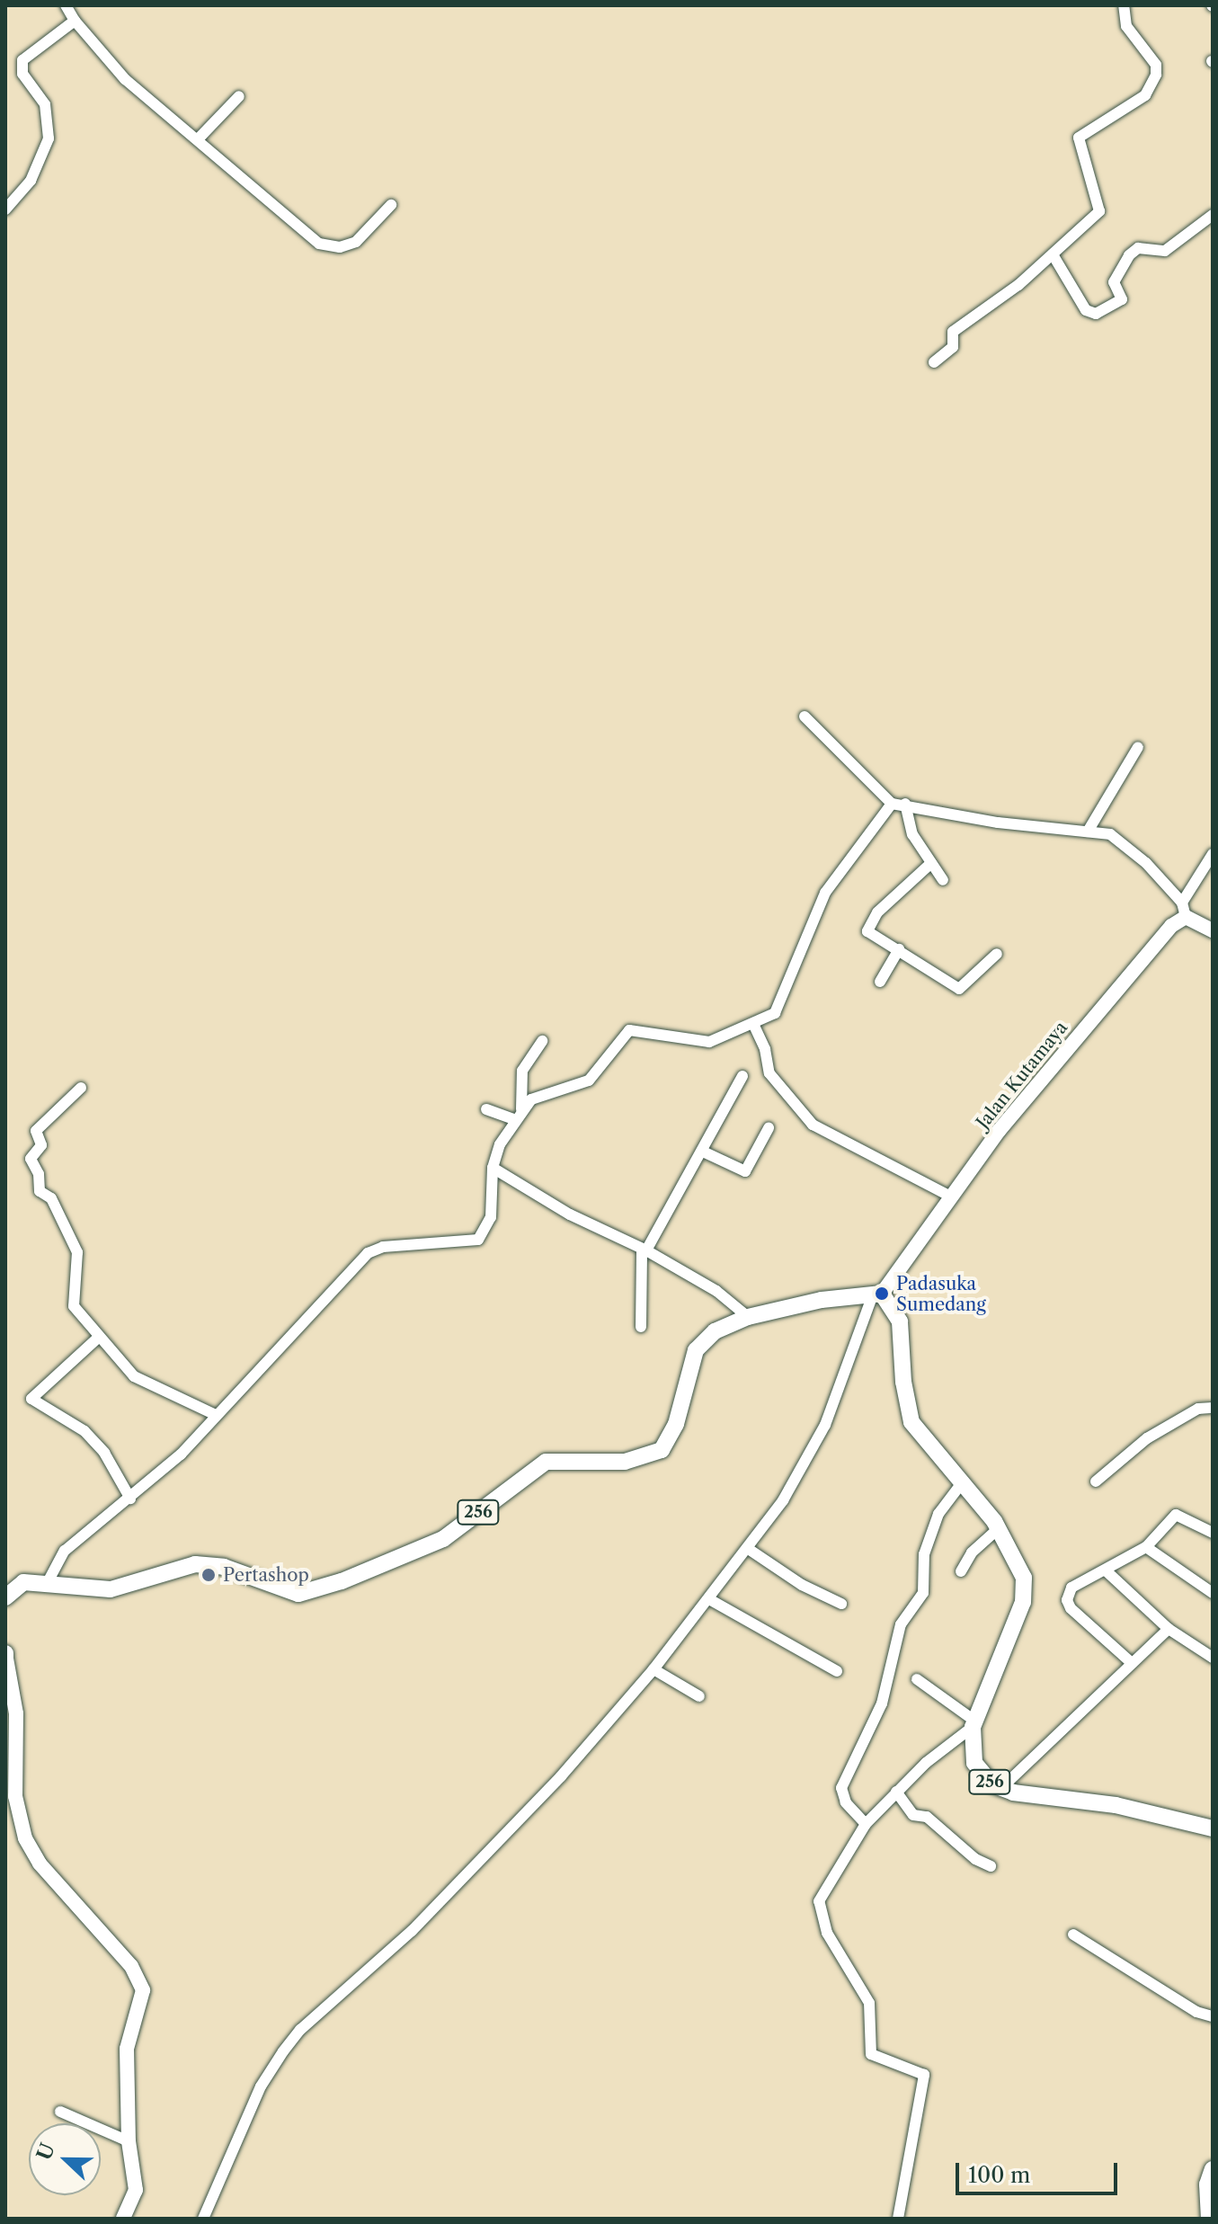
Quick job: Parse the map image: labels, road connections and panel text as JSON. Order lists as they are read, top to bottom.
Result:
{
  "streets": {
    "main road": ["Jalan Kutamaya", "256"]
  },
  "crossings": [
    ["Jalan Kutamaya", "256"]
  ],
  "places": ["Padasuka Sumedang", "Pertashop"],
  "scale_bar": "100 m",
  "north": "left"
}
